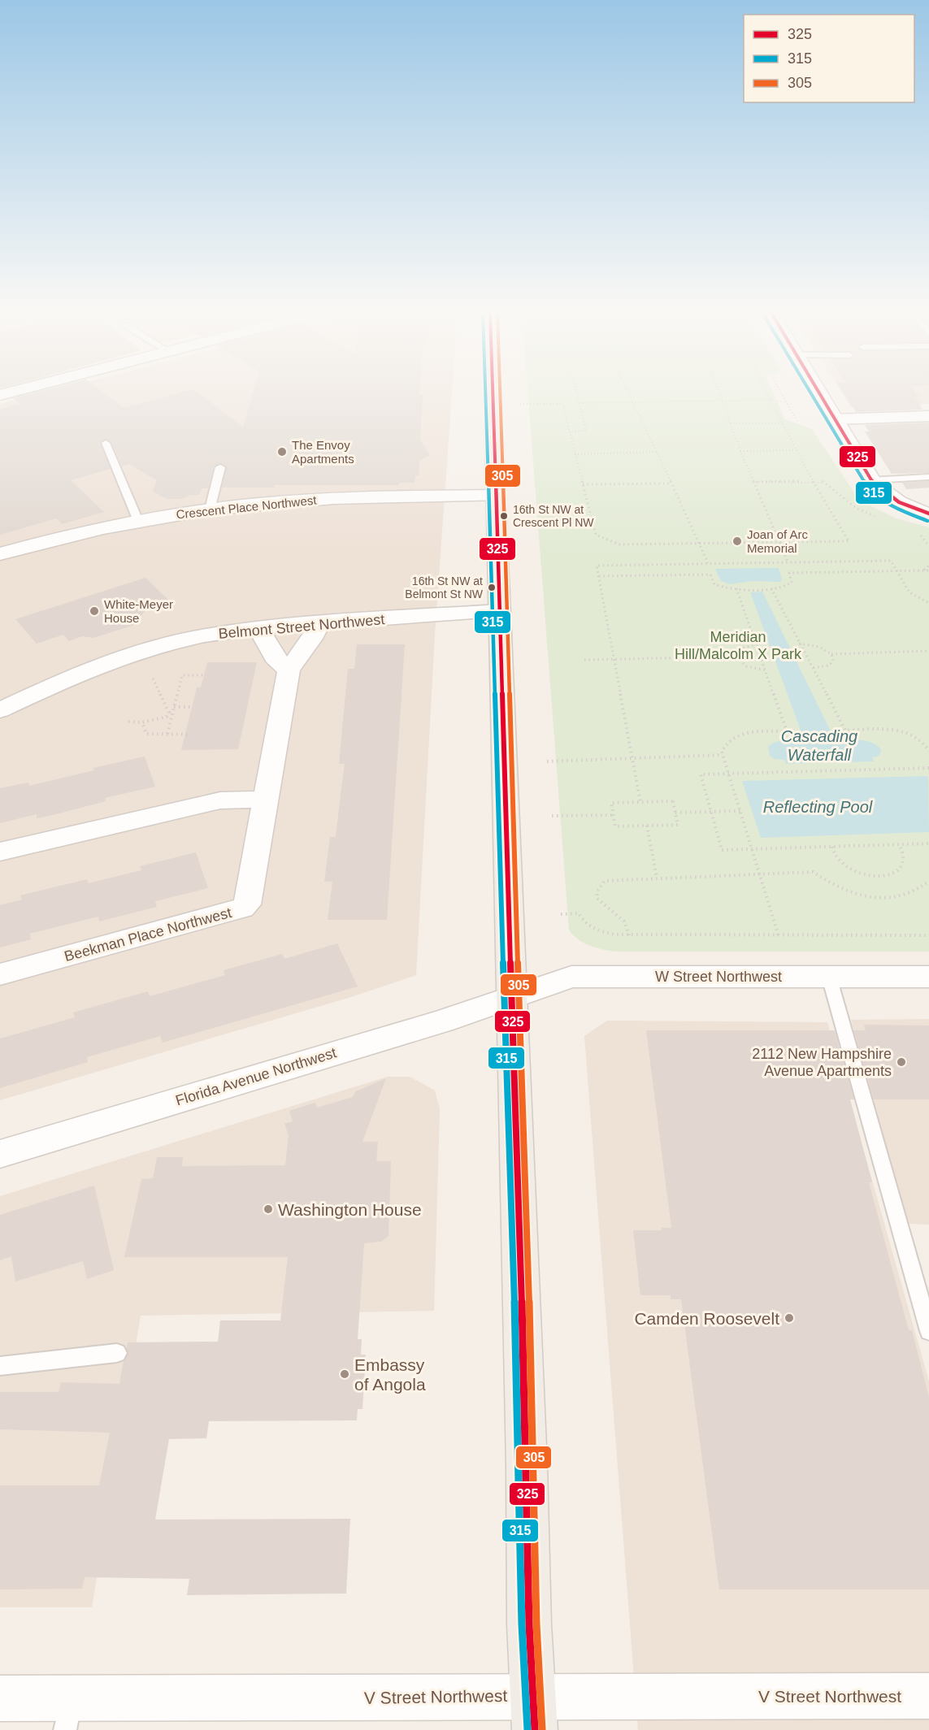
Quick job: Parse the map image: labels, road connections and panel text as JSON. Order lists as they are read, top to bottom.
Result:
{
  "streets": {
    "street": [
      "Crescent Place Northwest",
      "Belmont Street Northwest",
      "Beekman Place Northwest",
      "W Street Northwest",
      "Florida Avenue Northwest",
      "V Street Northwest"
    ]
  },
  "crossings": [
    ["Belmont Street Northwest", "Beekman Place Northwest"],
    ["W Street Northwest", "Florida Avenue Northwest"]
  ],
  "water": ["Cascading Waterfall", "Reflecting Pool"],
  "parks": ["Meridian Hill/Malcolm X Park"],
  "places": [
    "The Envoy Apartments",
    "16th St NW at Crescent Pl NW",
    "Joan of Arc Memorial",
    "16th St NW at Belmont St NW",
    "White-Meyer House",
    "2112 New Hampshire Avenue Apartments",
    "Washington House",
    "Camden Roosevelt",
    "Embassy of Angola"
  ],
  "lines": ["transit line 325", "transit line 315", "transit line 305"],
  "legend": ["325", "315", "305"]
}
